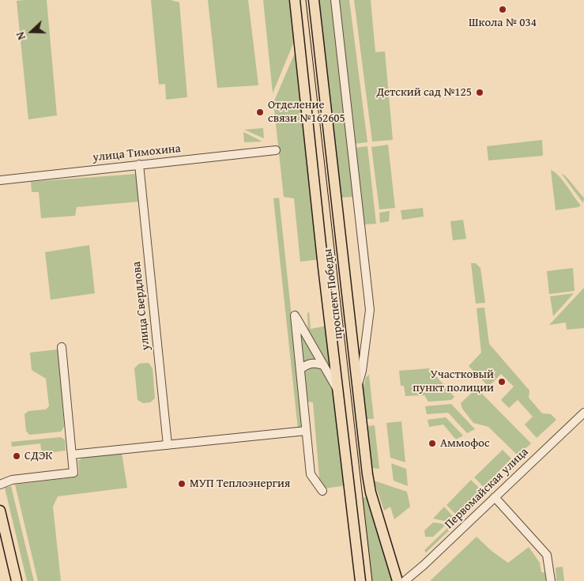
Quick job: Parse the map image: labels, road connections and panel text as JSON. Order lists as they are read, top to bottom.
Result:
{
  "streets": {
    "main road": ["проспект Победы"],
    "street": ["улица Тимохина", "улица Свердлова", "Первомайская улица"]
  },
  "crossings": [
    ["улица Тимохина", "улица Свердлова"]
  ],
  "places": [
    "Школа № 034",
    "Детский сад №125",
    "Отделение связи №162605",
    "Участковый пункт полиции",
    "Аммофос",
    "СДЭК",
    "МУП Теплоэнергия"
  ],
  "north": "left"
}
